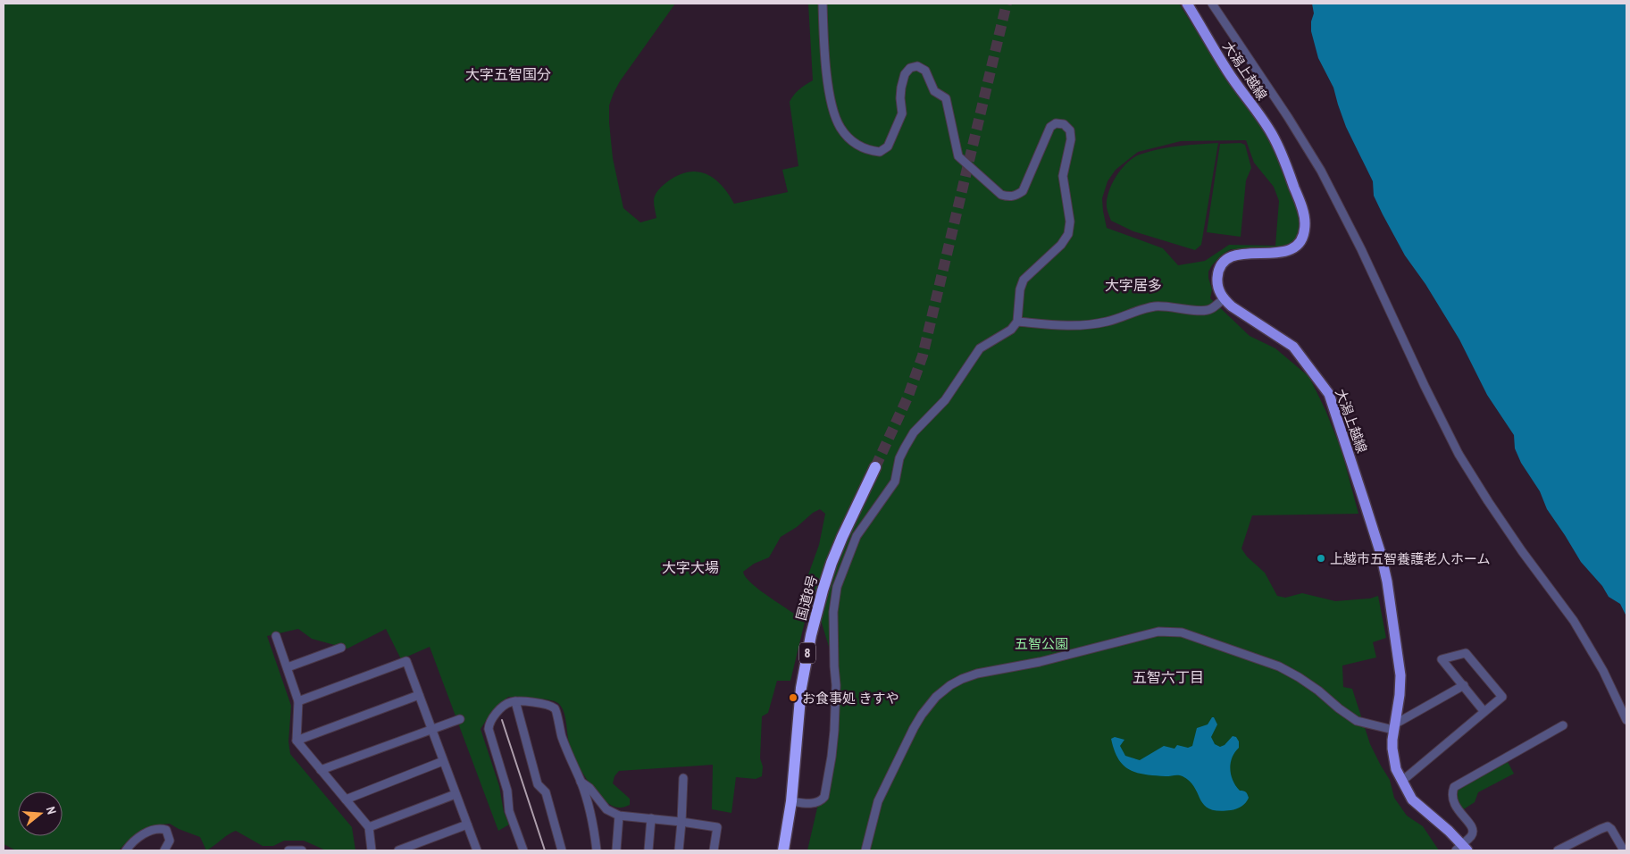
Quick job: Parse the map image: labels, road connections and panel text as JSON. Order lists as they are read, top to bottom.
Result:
{
  "streets": {
    "highway": ["国道8号", "8"],
    "main road": ["大潟上越線"]
  },
  "districts": [
    "大字五智国分",
    "大字居多",
    "大字大場",
    "五智六丁目"
  ],
  "parks": ["五智公園"],
  "places": ["上越市五智養護老人ホーム", "お食事処 きすや"],
  "north": "right"
}
